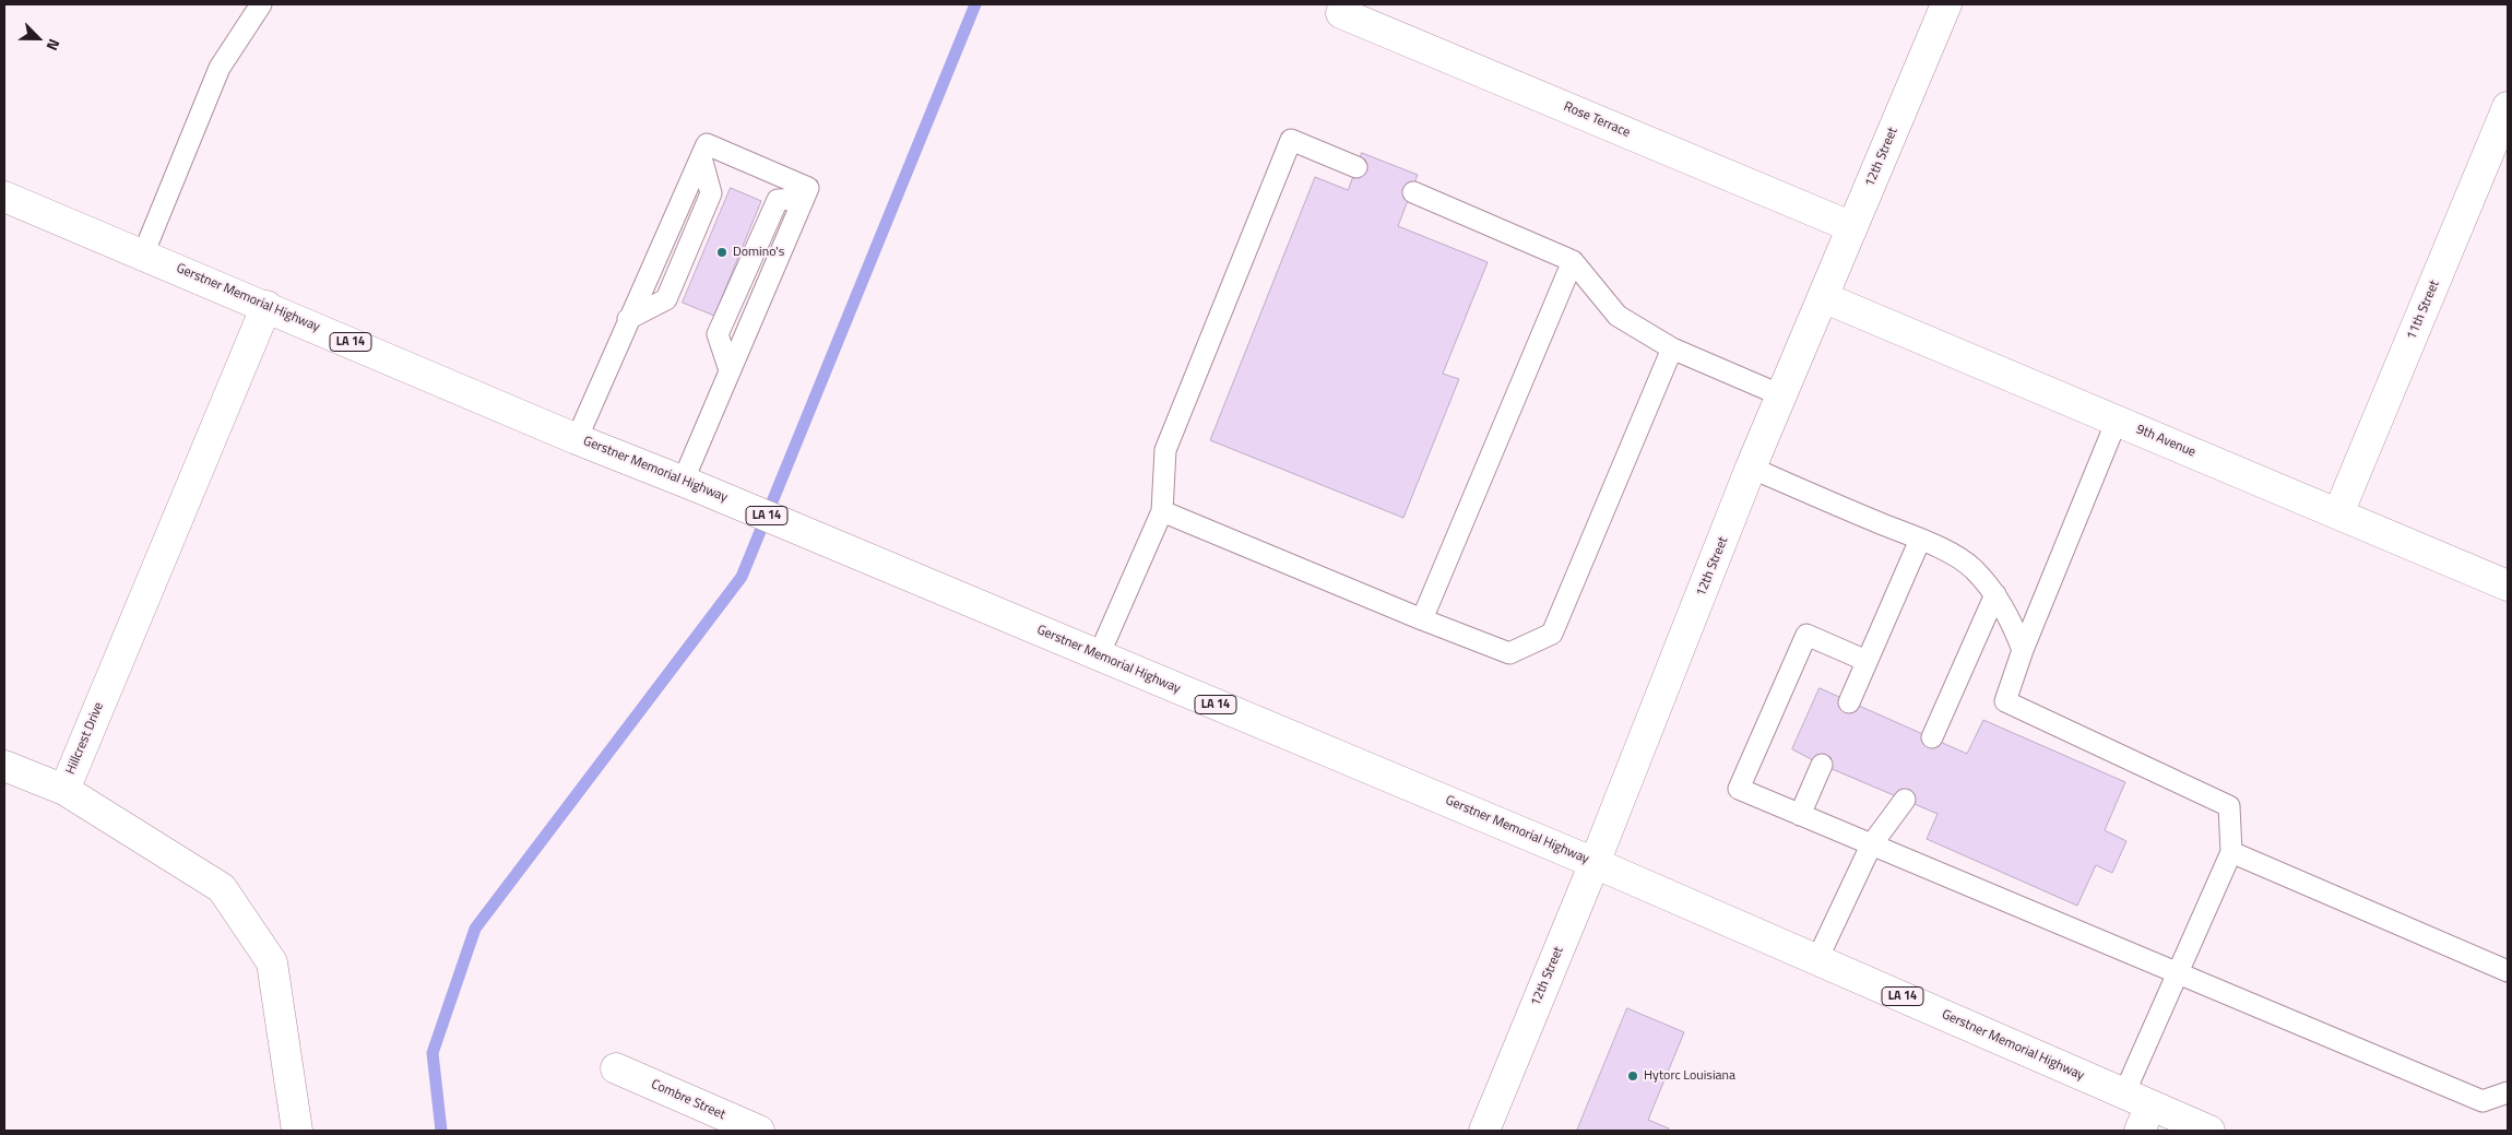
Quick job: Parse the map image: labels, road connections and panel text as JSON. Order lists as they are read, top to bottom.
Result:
{
  "streets": {
    "main road": [
      "Rose Terrace",
      "12th Street",
      "Gerstner Memorial Highway",
      "11th Street",
      "LA 14",
      "9th Avenue",
      "Hillcrest Drive",
      "Combre Street"
    ]
  },
  "crossings": [
    ["Rose Terrace", "12th Street"],
    ["12th Street", "Gerstner Memorial Highway"],
    ["12th Street", "9th Avenue"],
    ["Gerstner Memorial Highway", "Hillcrest Drive"],
    ["11th Street", "9th Avenue"]
  ],
  "places": ["Domino's", "Hytorc Louisiana"],
  "north": "bottom right"
}
